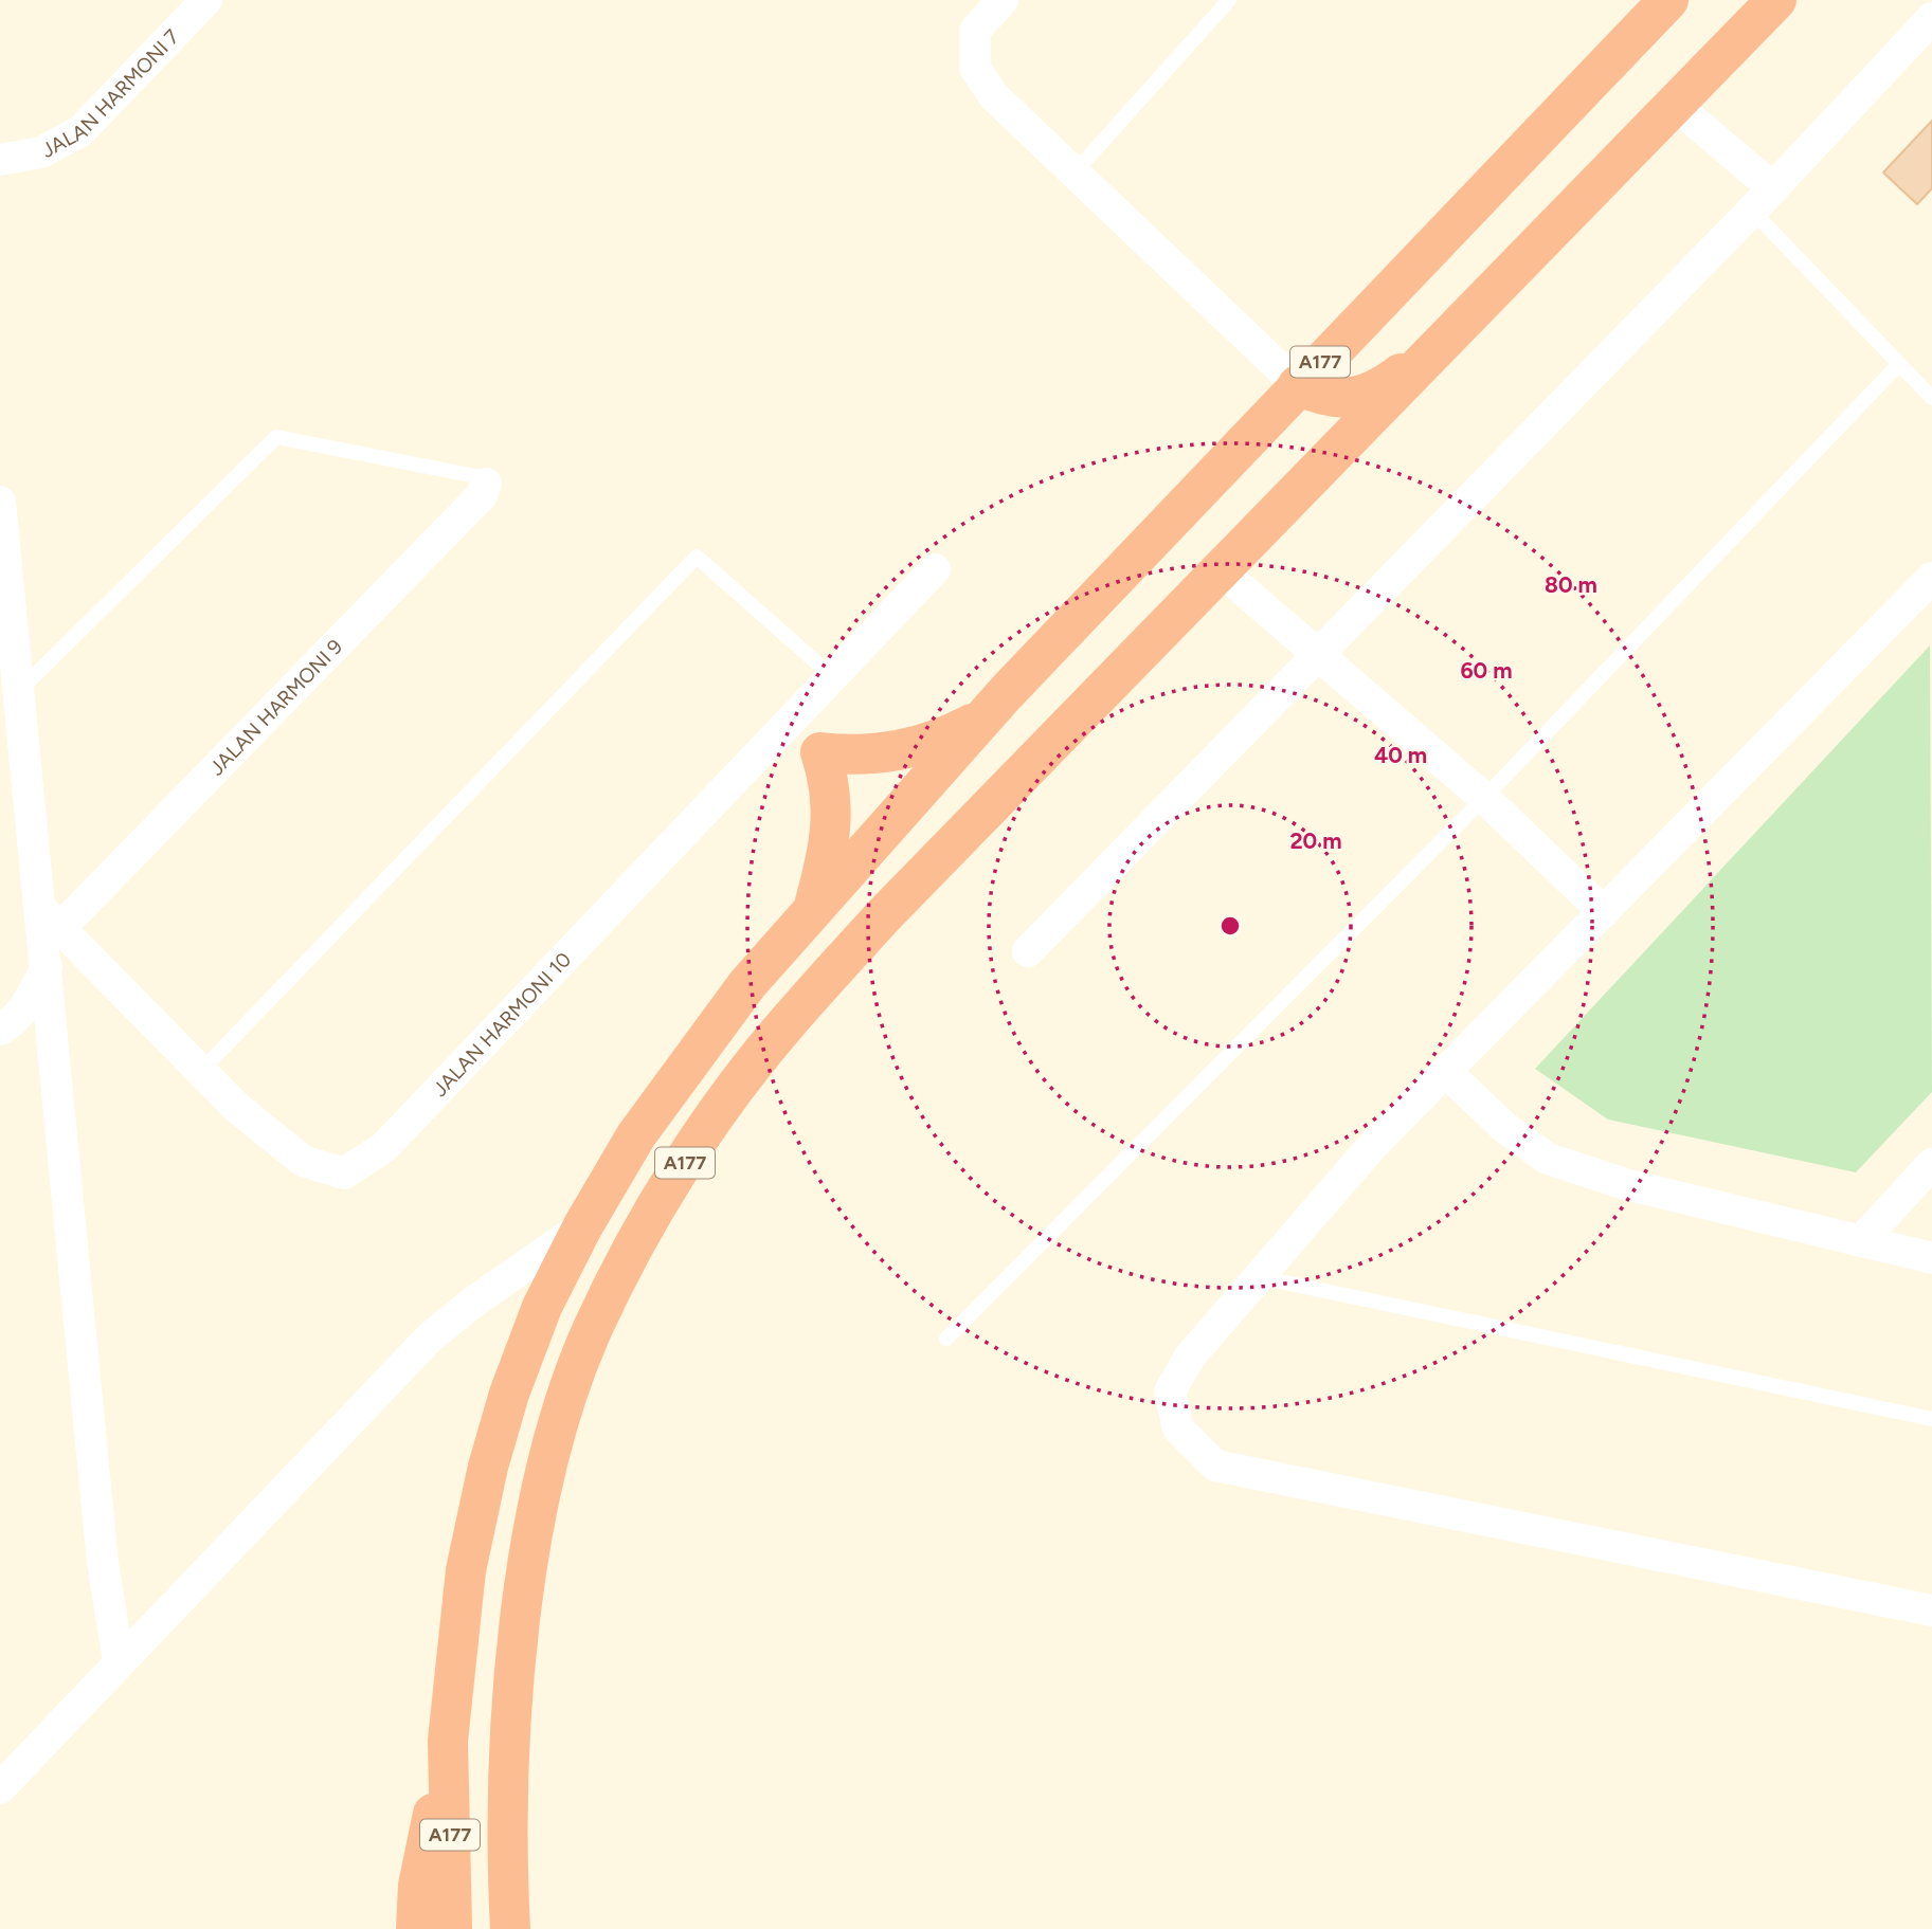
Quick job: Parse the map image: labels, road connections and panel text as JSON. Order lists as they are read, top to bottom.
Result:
{
  "streets": {
    "highway": ["A177"],
    "street": ["JALAN HARMONI 7", "JALAN HARMONI 9", "JALAN HARMONI 10"]
  },
  "crossings": [
    ["JALAN HARMONI 9", "JALAN HARMONI 10"]
  ],
  "rings": [
    "80 m",
    "60 m",
    "40 m",
    "20 m"
  ]
}
